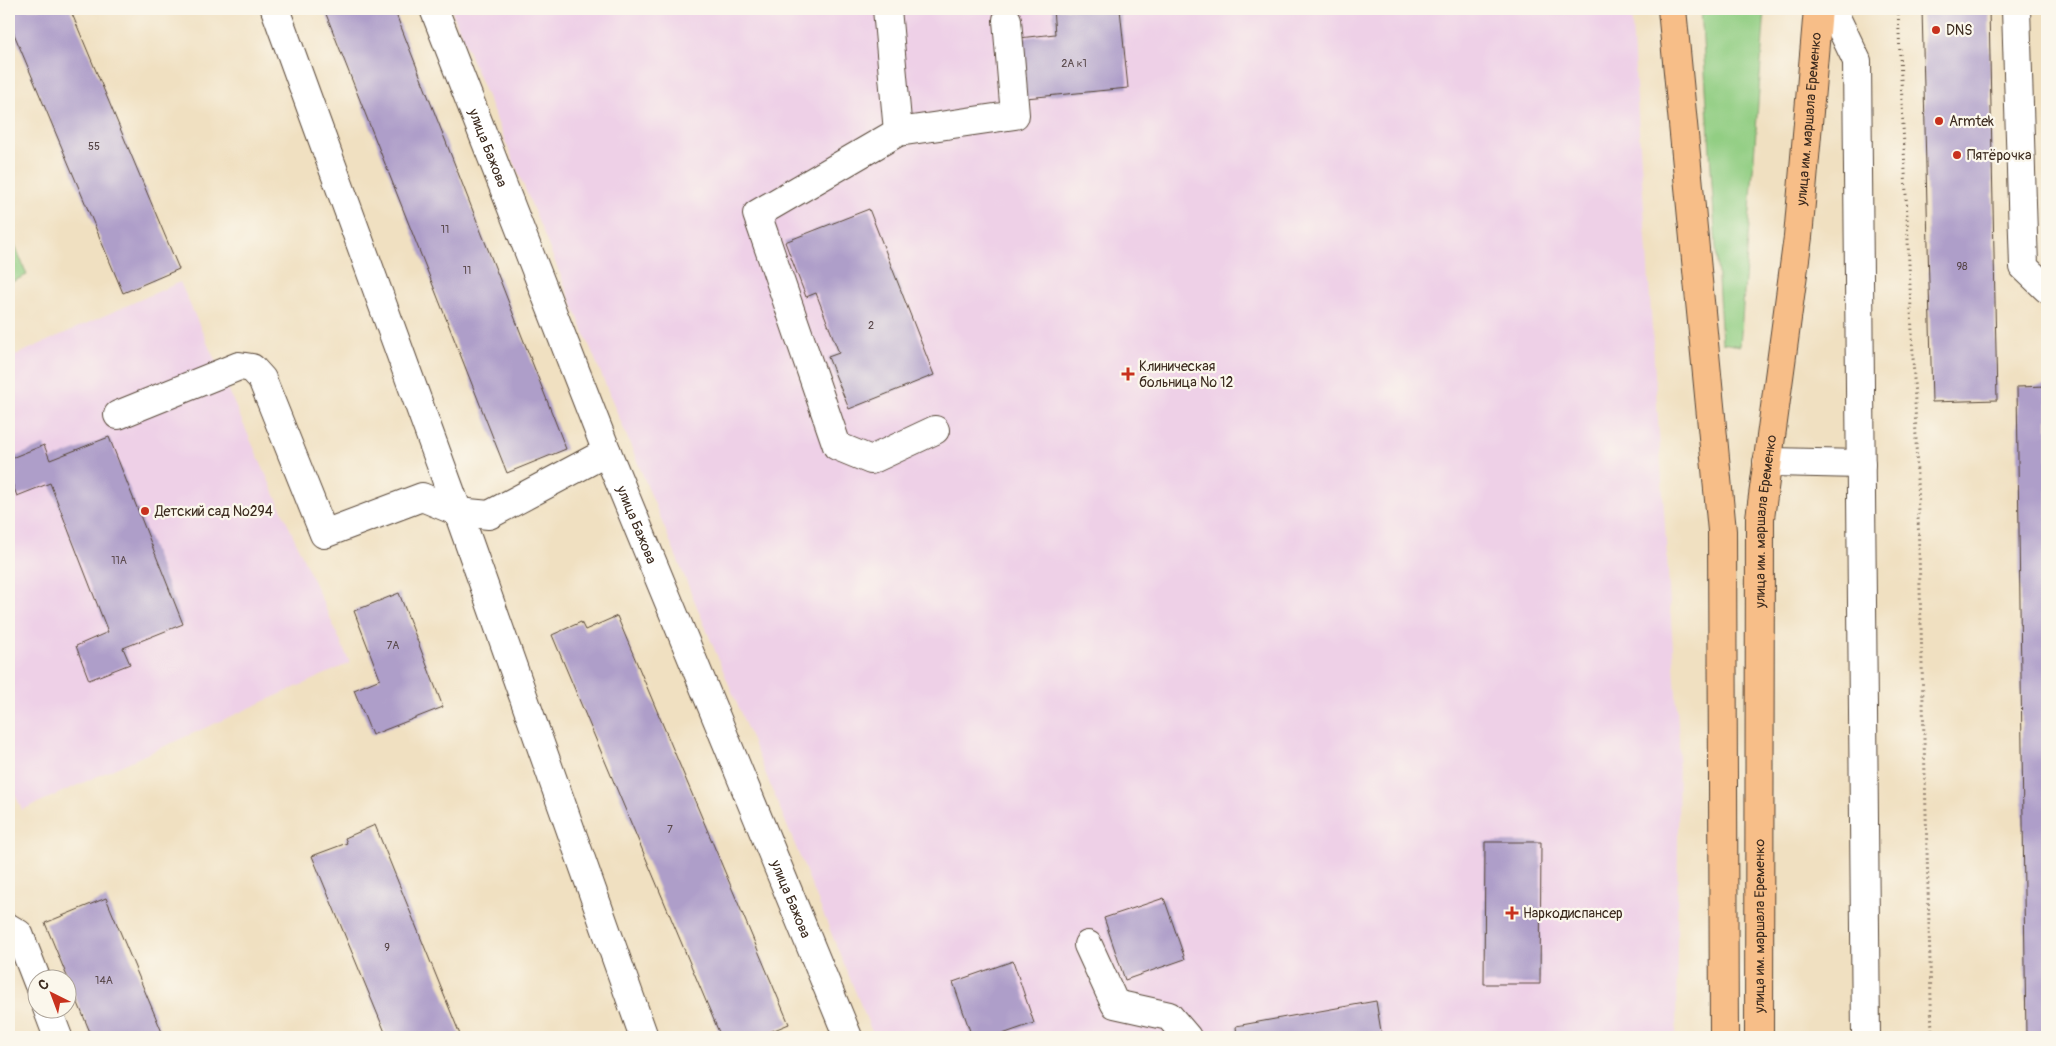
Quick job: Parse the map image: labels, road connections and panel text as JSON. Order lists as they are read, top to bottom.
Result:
{
  "streets": {
    "highway": ["улица им. маршала Еременко"],
    "street": ["улица Бажова"]
  },
  "places": {
    "other": [
      "DNS",
      "Armtek",
      "Пятёрочка",
      "Детский сад №294"
    ],
    "health": ["Клиническая больница № 12", "Наркодиспансер"]
  },
  "house_numbers": [
    "2А к1",
    "55",
    "11",
    "98",
    "11",
    "2",
    "11А",
    "7А",
    "7",
    "9",
    "14А"
  ],
  "north": "top left"
}
